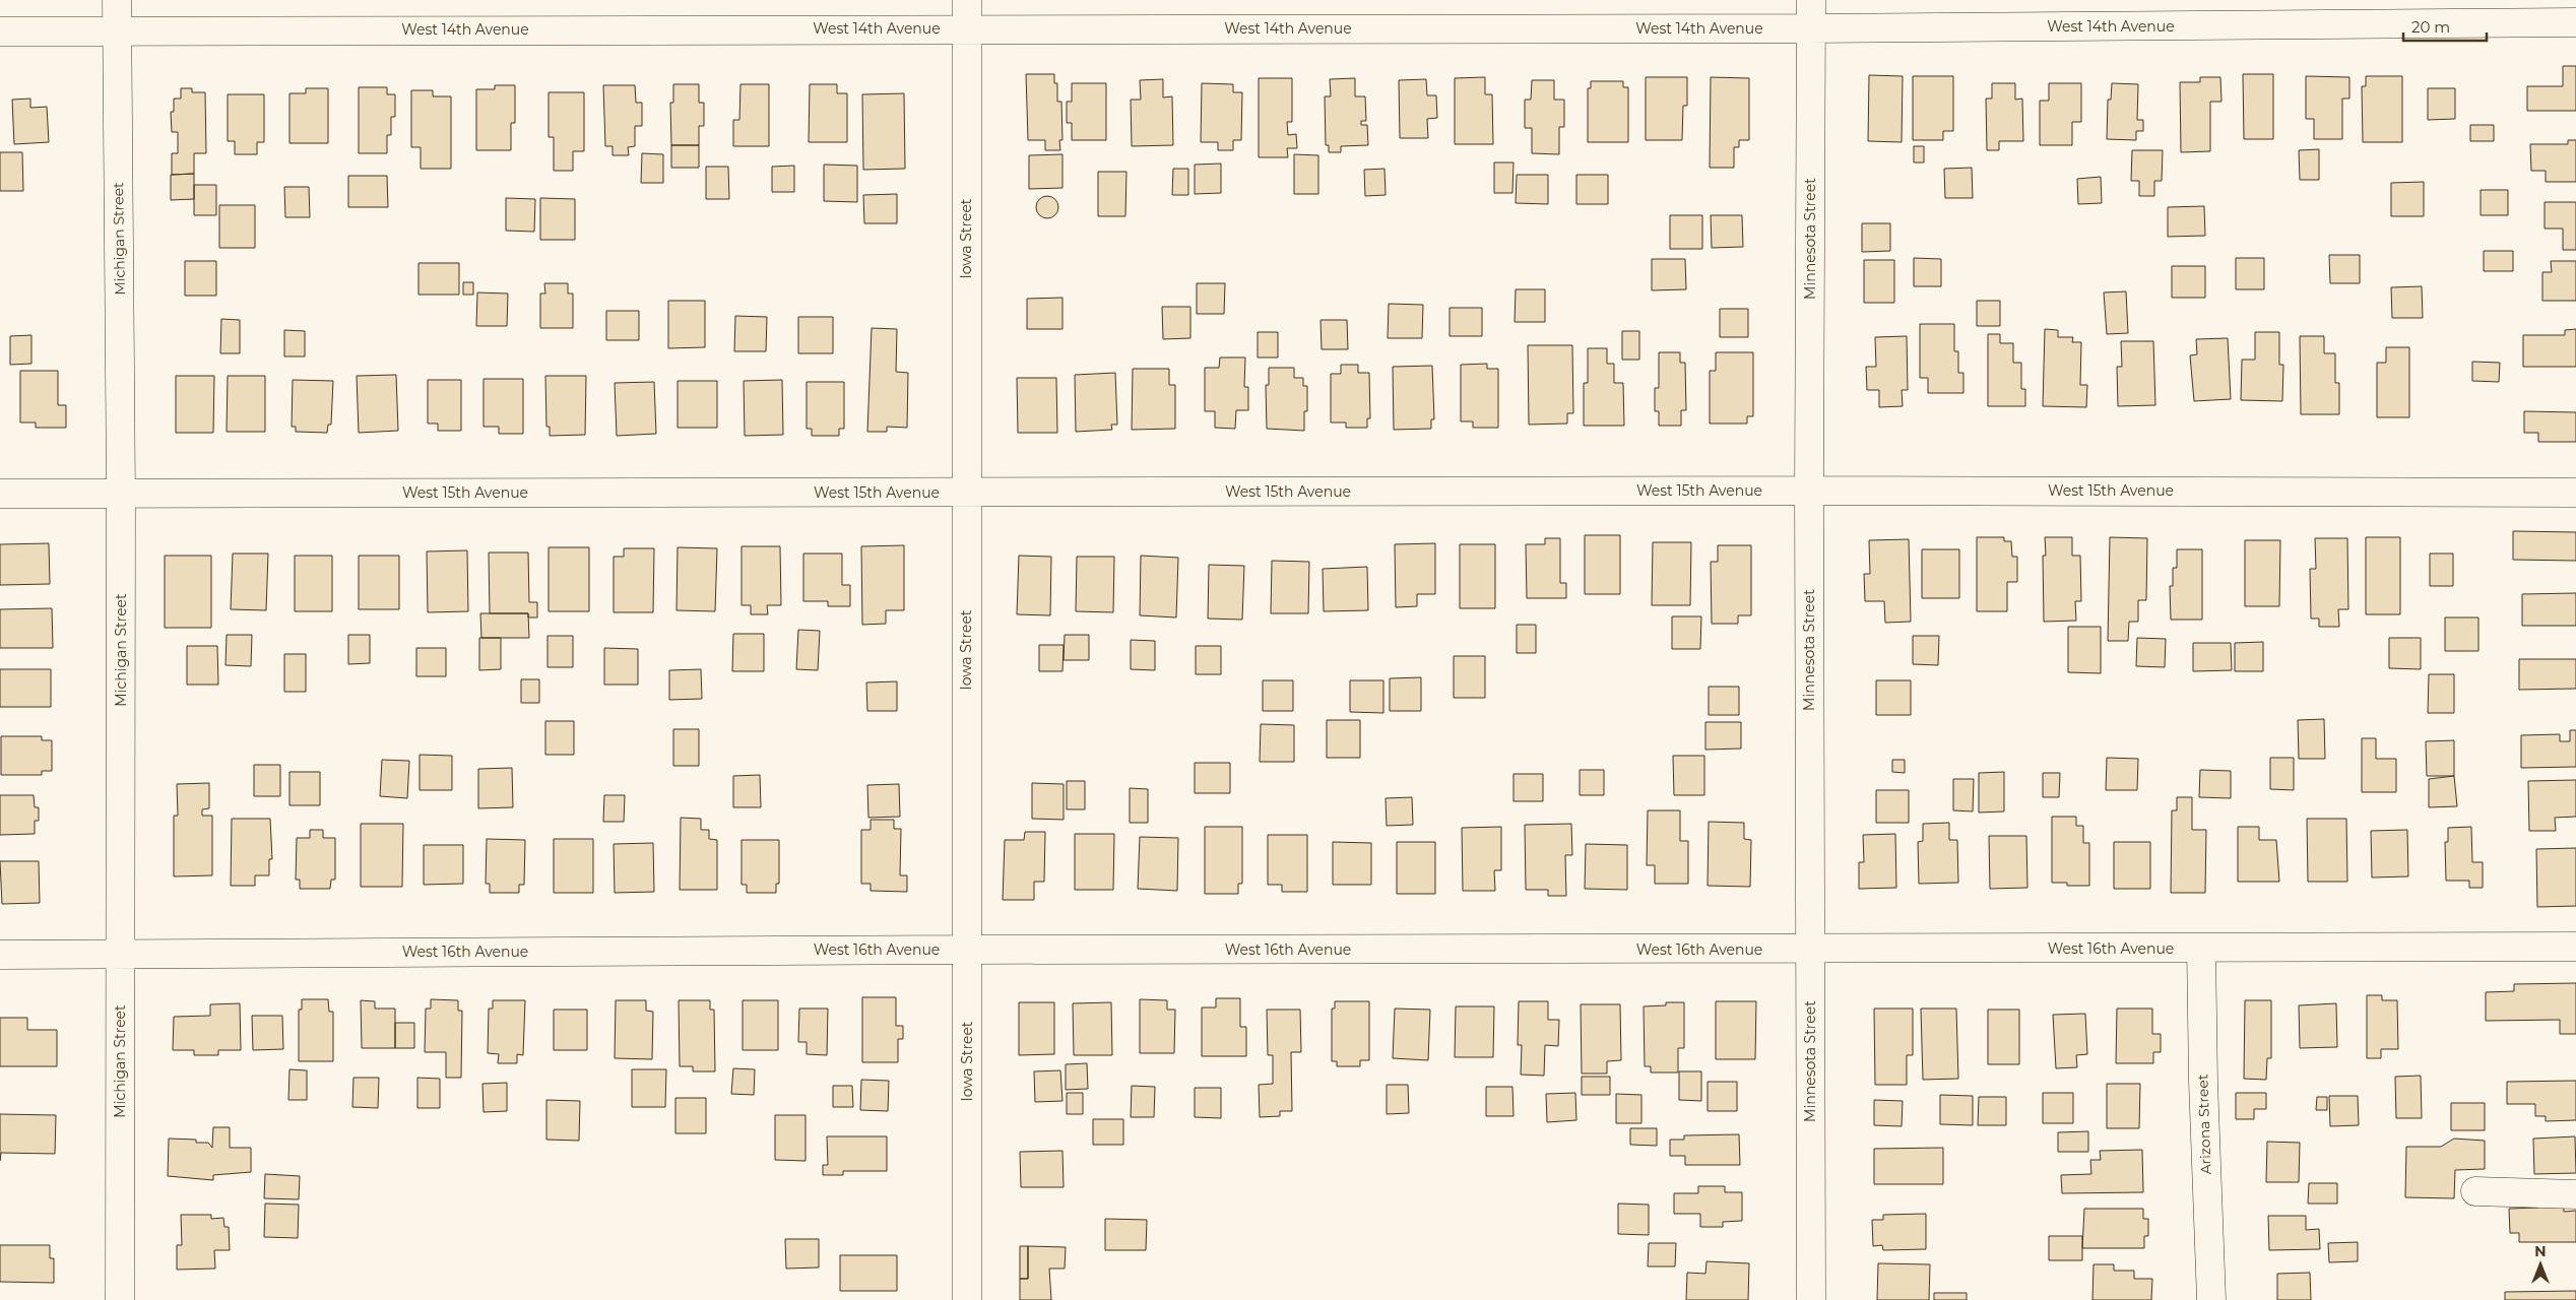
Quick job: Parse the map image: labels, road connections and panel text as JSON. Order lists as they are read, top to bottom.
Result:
{
  "streets": {
    "street": [
      "West 14th Avenue",
      "Michigan Street",
      "Iowa Street",
      "Minnesota Street",
      "West 15th Avenue",
      "West 16th Avenue",
      "Arizona Street"
    ]
  },
  "crossings": [
    ["West 14th Avenue", "Michigan Street"],
    ["West 14th Avenue", "Iowa Street"],
    ["West 14th Avenue", "Minnesota Street"],
    ["Michigan Street", "West 15th Avenue"],
    ["Michigan Street", "West 16th Avenue"],
    ["Iowa Street", "West 15th Avenue"],
    ["Iowa Street", "West 16th Avenue"],
    ["Minnesota Street", "West 15th Avenue"],
    ["Minnesota Street", "West 16th Avenue"],
    ["West 16th Avenue", "Arizona Street"]
  ],
  "scale_bar": "20 m",
  "north": "top"
}
